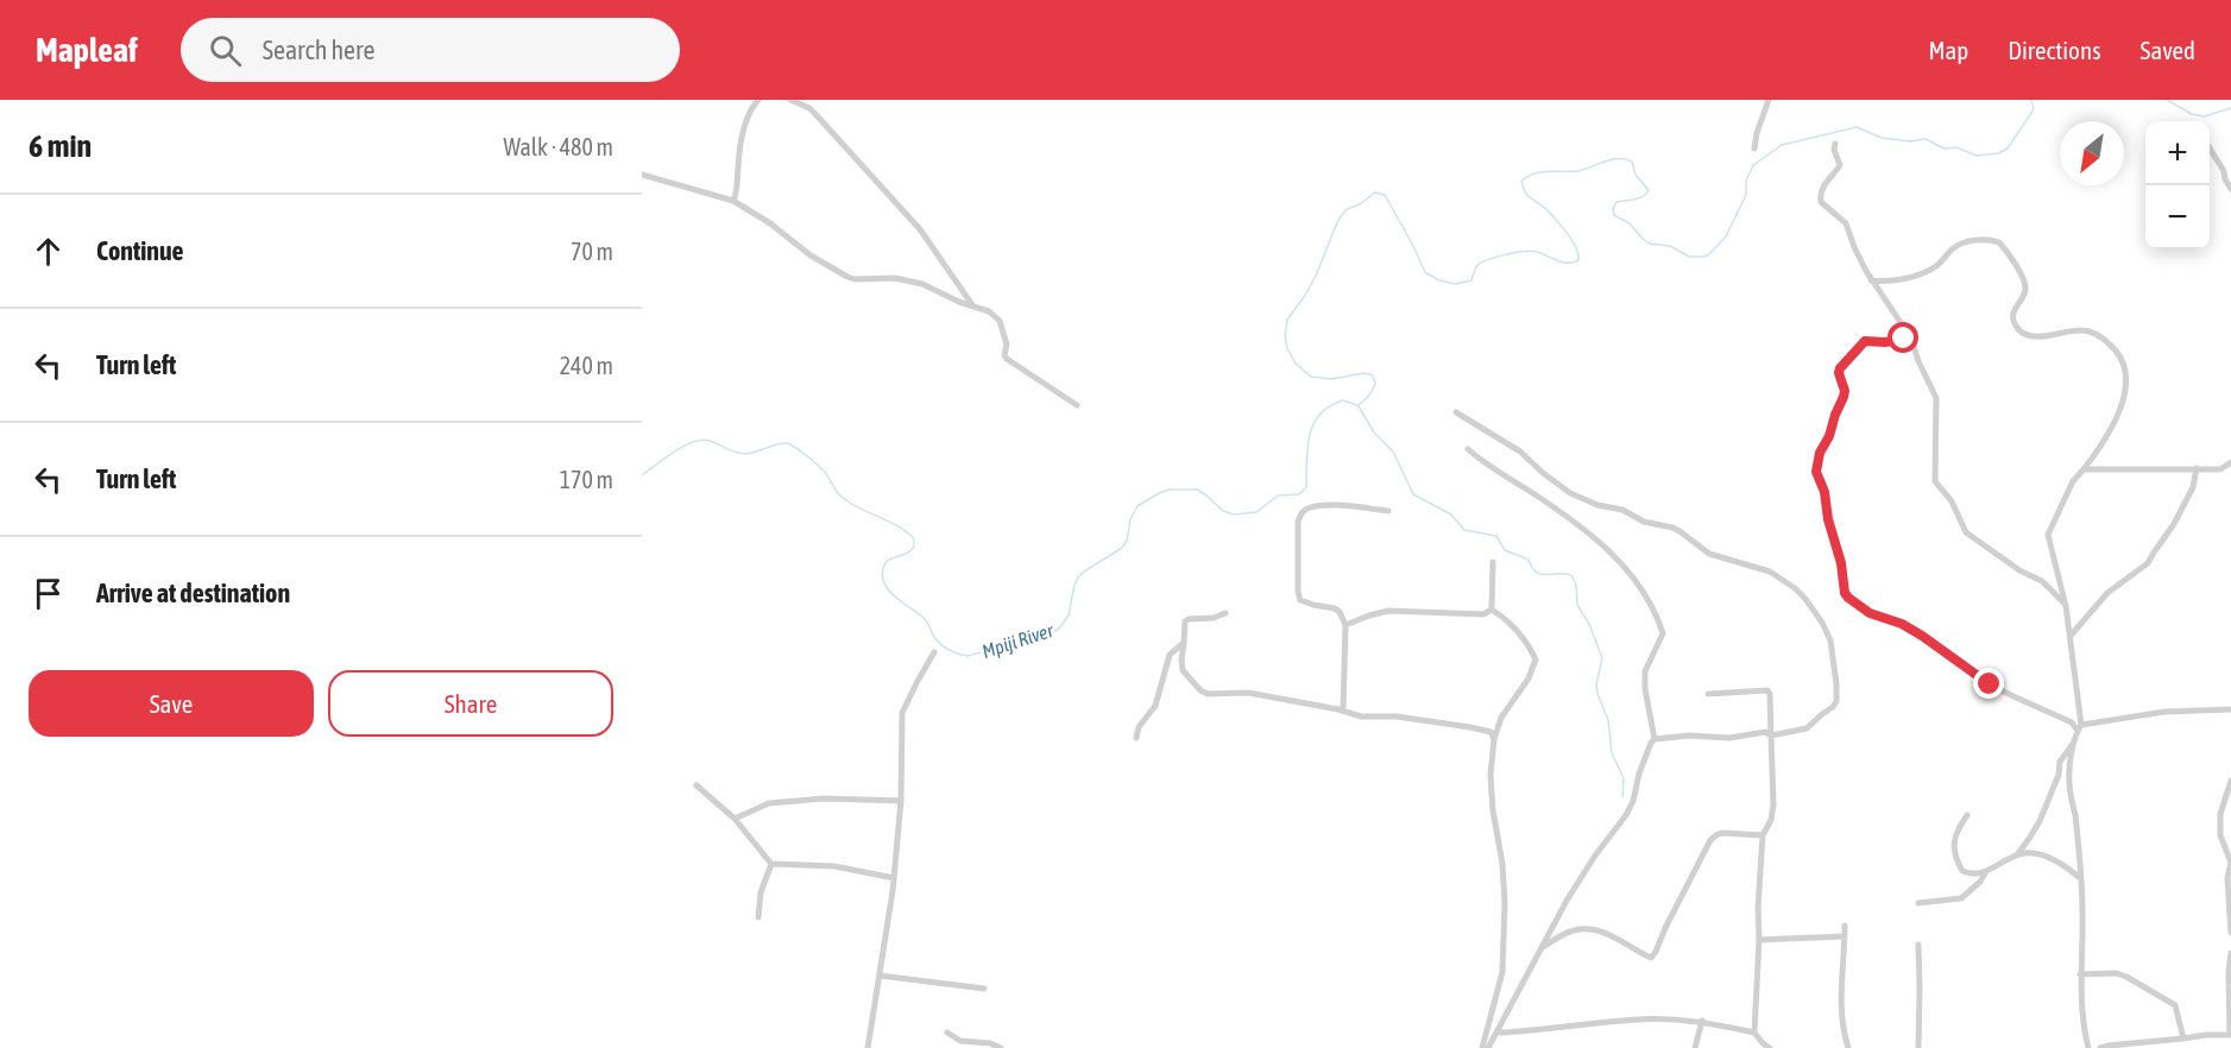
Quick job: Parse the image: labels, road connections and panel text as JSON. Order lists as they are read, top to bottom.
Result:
{
  "water": ["Mpiji River"],
  "north": "bottom left",
  "page": {
    "header": "Mapleaf",
    "search": "Search here",
    "nav": ["Map", "Directions", "Saved"],
    "heading": ["6 min", "Walk · 480 m"],
    "map_buttons": ["+", "−"],
    "list": [
      ["Continue", "70 m"],
      ["Turn left", "240 m"],
      ["Turn left", "170 m"],
      "Arrive at destination"
    ],
    "buttons": ["Save", "Share"]
  }
}
